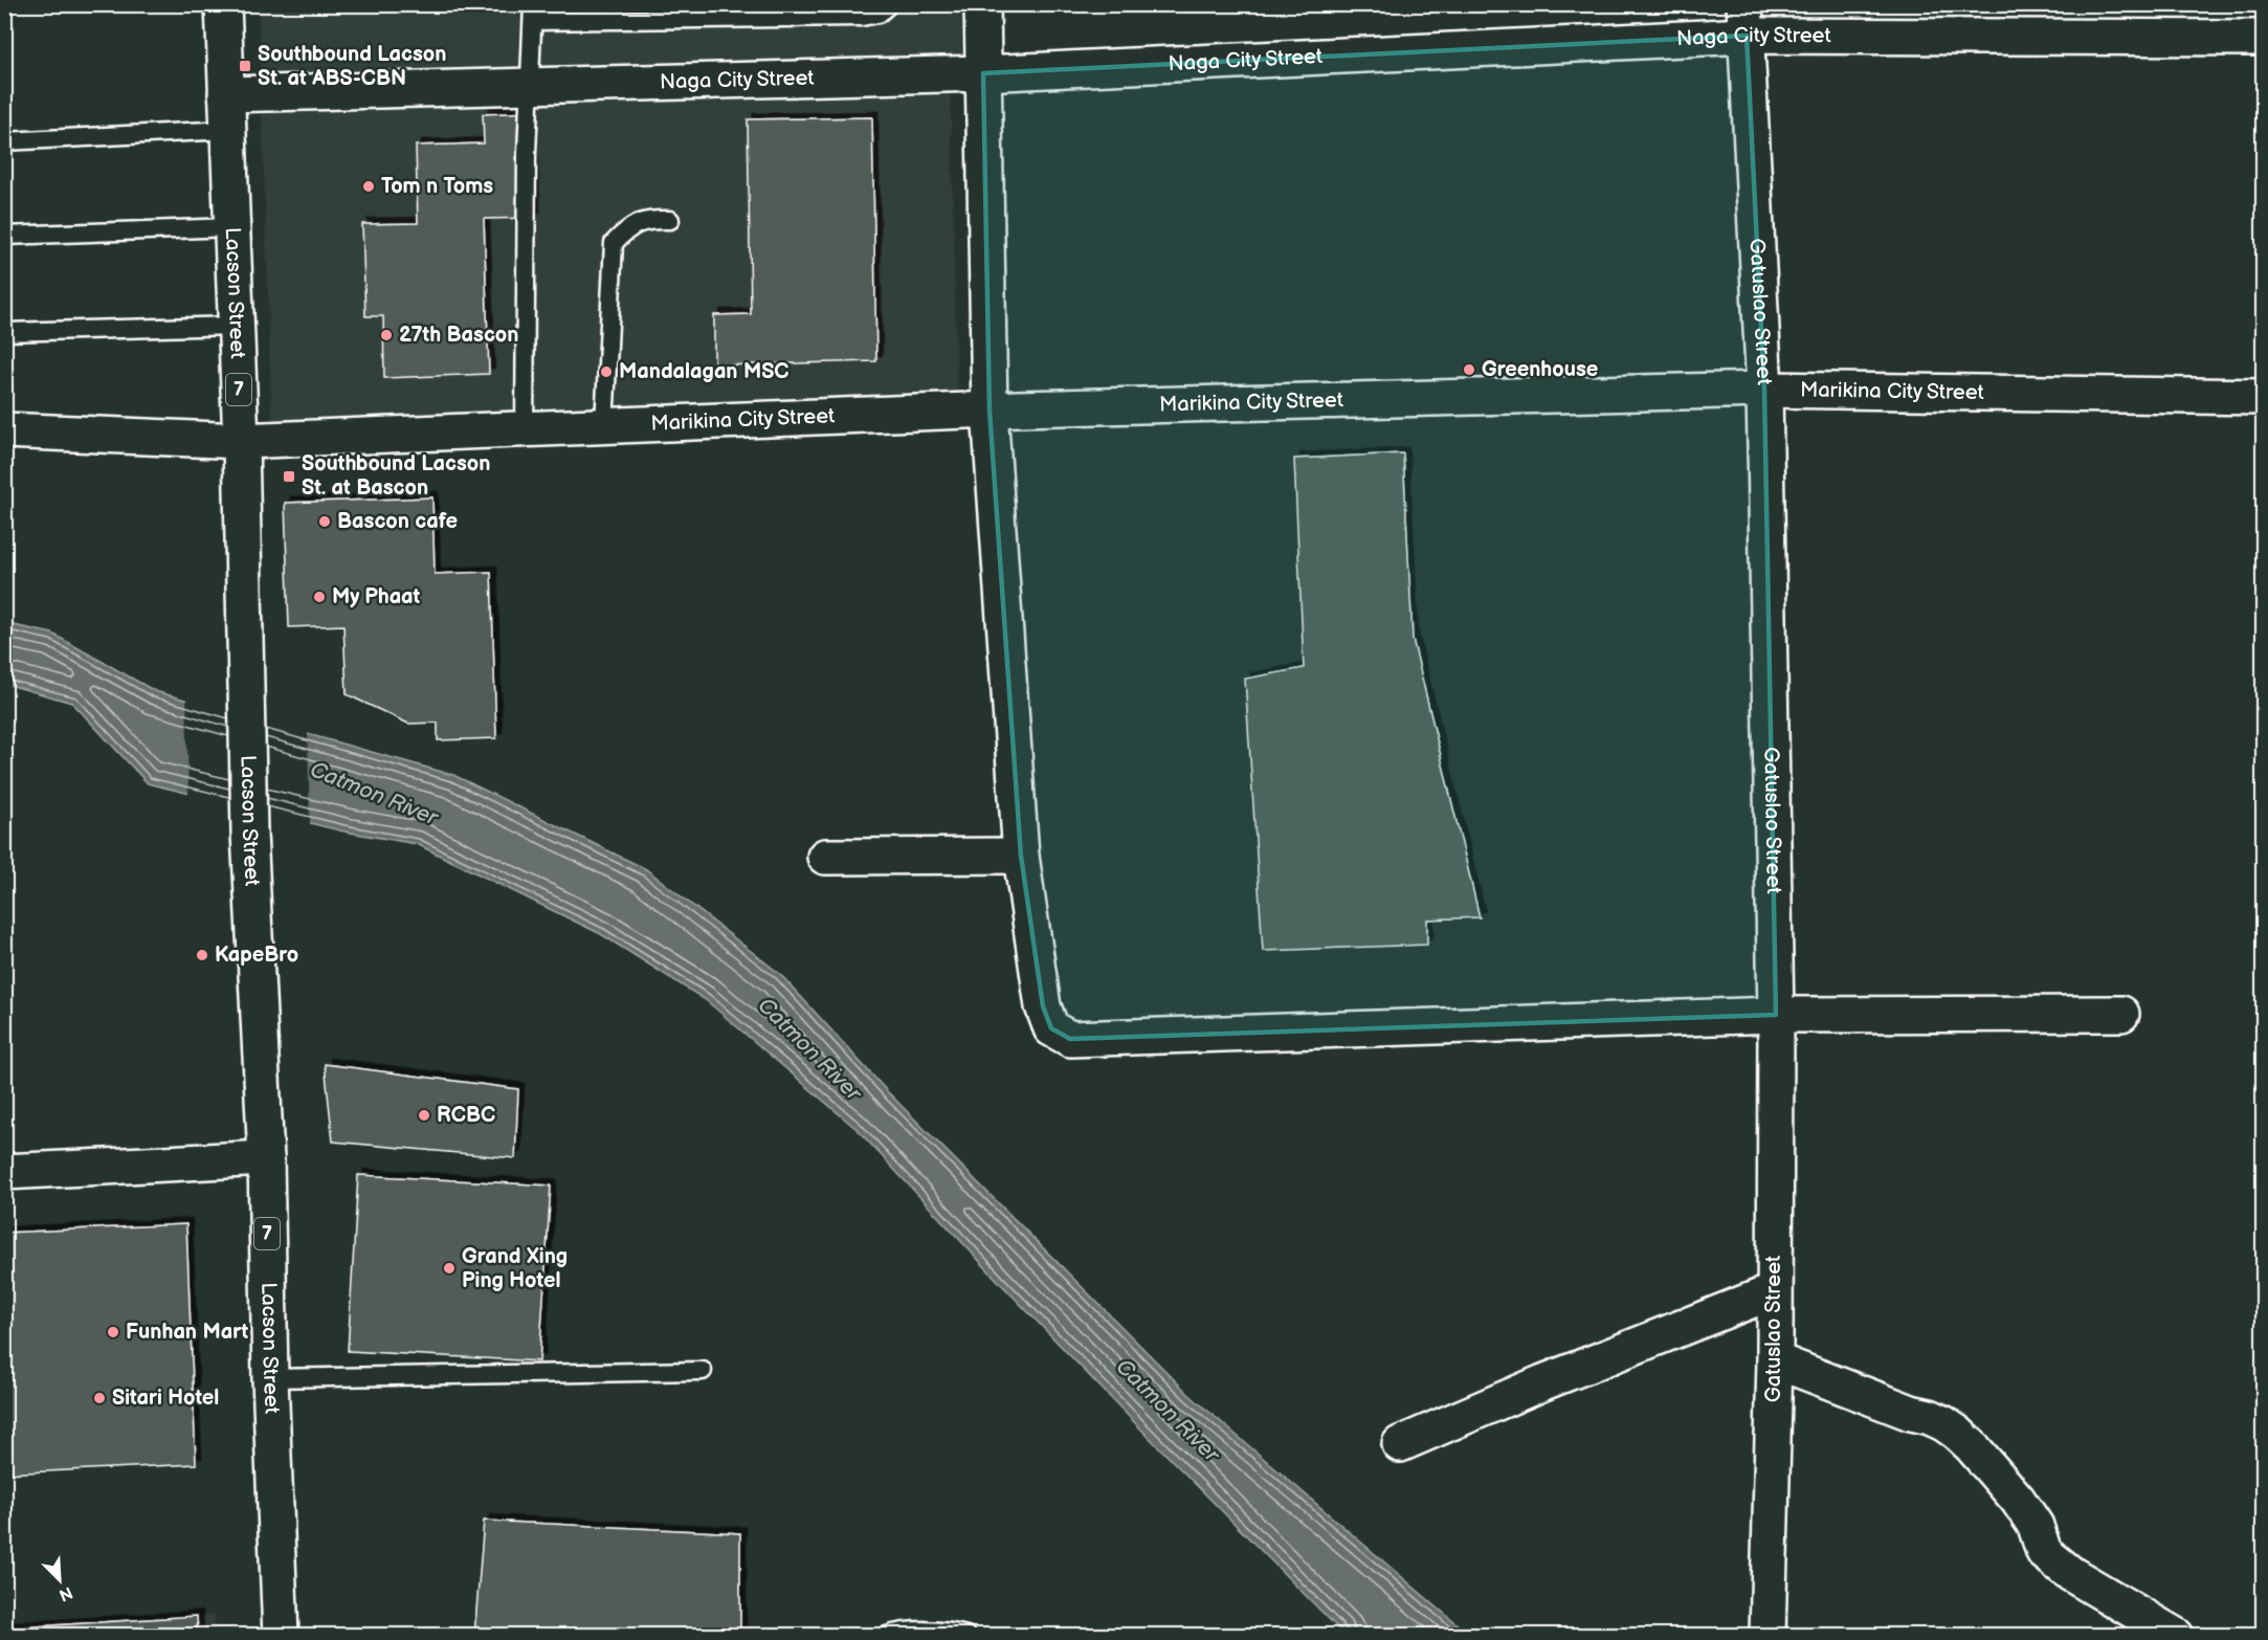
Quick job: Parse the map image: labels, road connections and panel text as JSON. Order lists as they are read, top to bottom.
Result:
{
  "streets": {
    "street": [
      "Naga City Street",
      "Lacson Street",
      "Gatuslao Street",
      "7",
      "Marikina City Street"
    ]
  },
  "crossings": [
    ["Naga City Street", "Lacson Street"],
    ["Naga City Street", "Gatuslao Street"],
    ["Lacson Street", "Marikina City Street"],
    ["Gatuslao Street", "Marikina City Street"]
  ],
  "water": ["Catmon River"],
  "places": {
    "transit": ["Southbound Lacson St. at ABS-CBN", "Southbound Lacson St. at Bascon"],
    "other": [
      "Tom n Toms",
      "27th Bascon",
      "Greenhouse",
      "Mandalagan MSC",
      "Bascon cafe",
      "My Phaat",
      "KapeBro",
      "RCBC",
      "Grand Xing Ping Hotel",
      "Funhan Mart",
      "Sitari Hotel"
    ]
  },
  "north": "bottom right"
}
